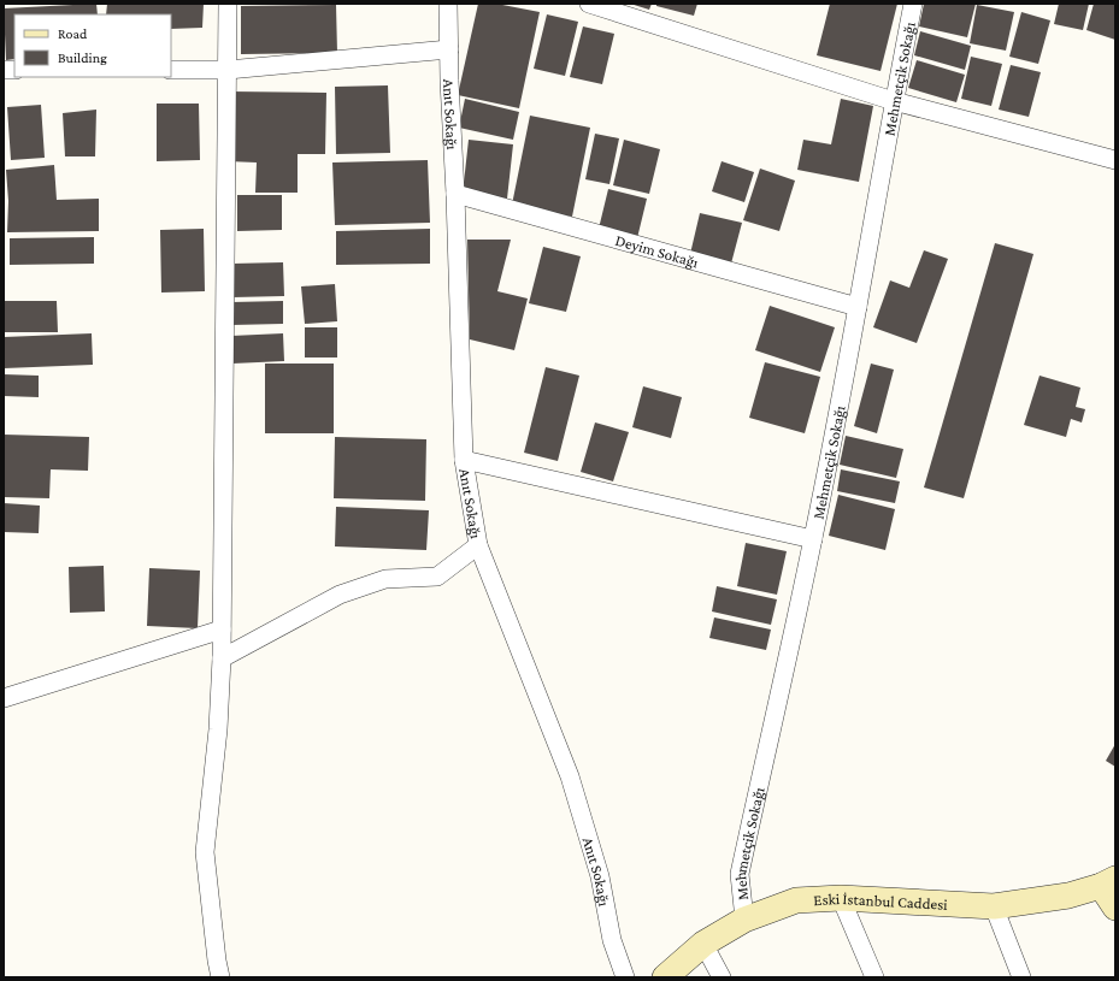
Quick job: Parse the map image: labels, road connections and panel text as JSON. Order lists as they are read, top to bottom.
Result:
{
  "streets": {
    "main road": ["Eski İstanbul Caddesi"],
    "street": ["Mehmetçik Sokağı", "Anıt Sokağı", "Deyim Sokağı"]
  },
  "crossings": [
    ["Mehmetçik Sokağı", "Deyim Sokağı"],
    ["Mehmetçik Sokağı", "Eski İstanbul Caddesi"],
    ["Anıt Sokağı", "Deyim Sokağı"]
  ],
  "legend": ["Road", "Building"]
}
